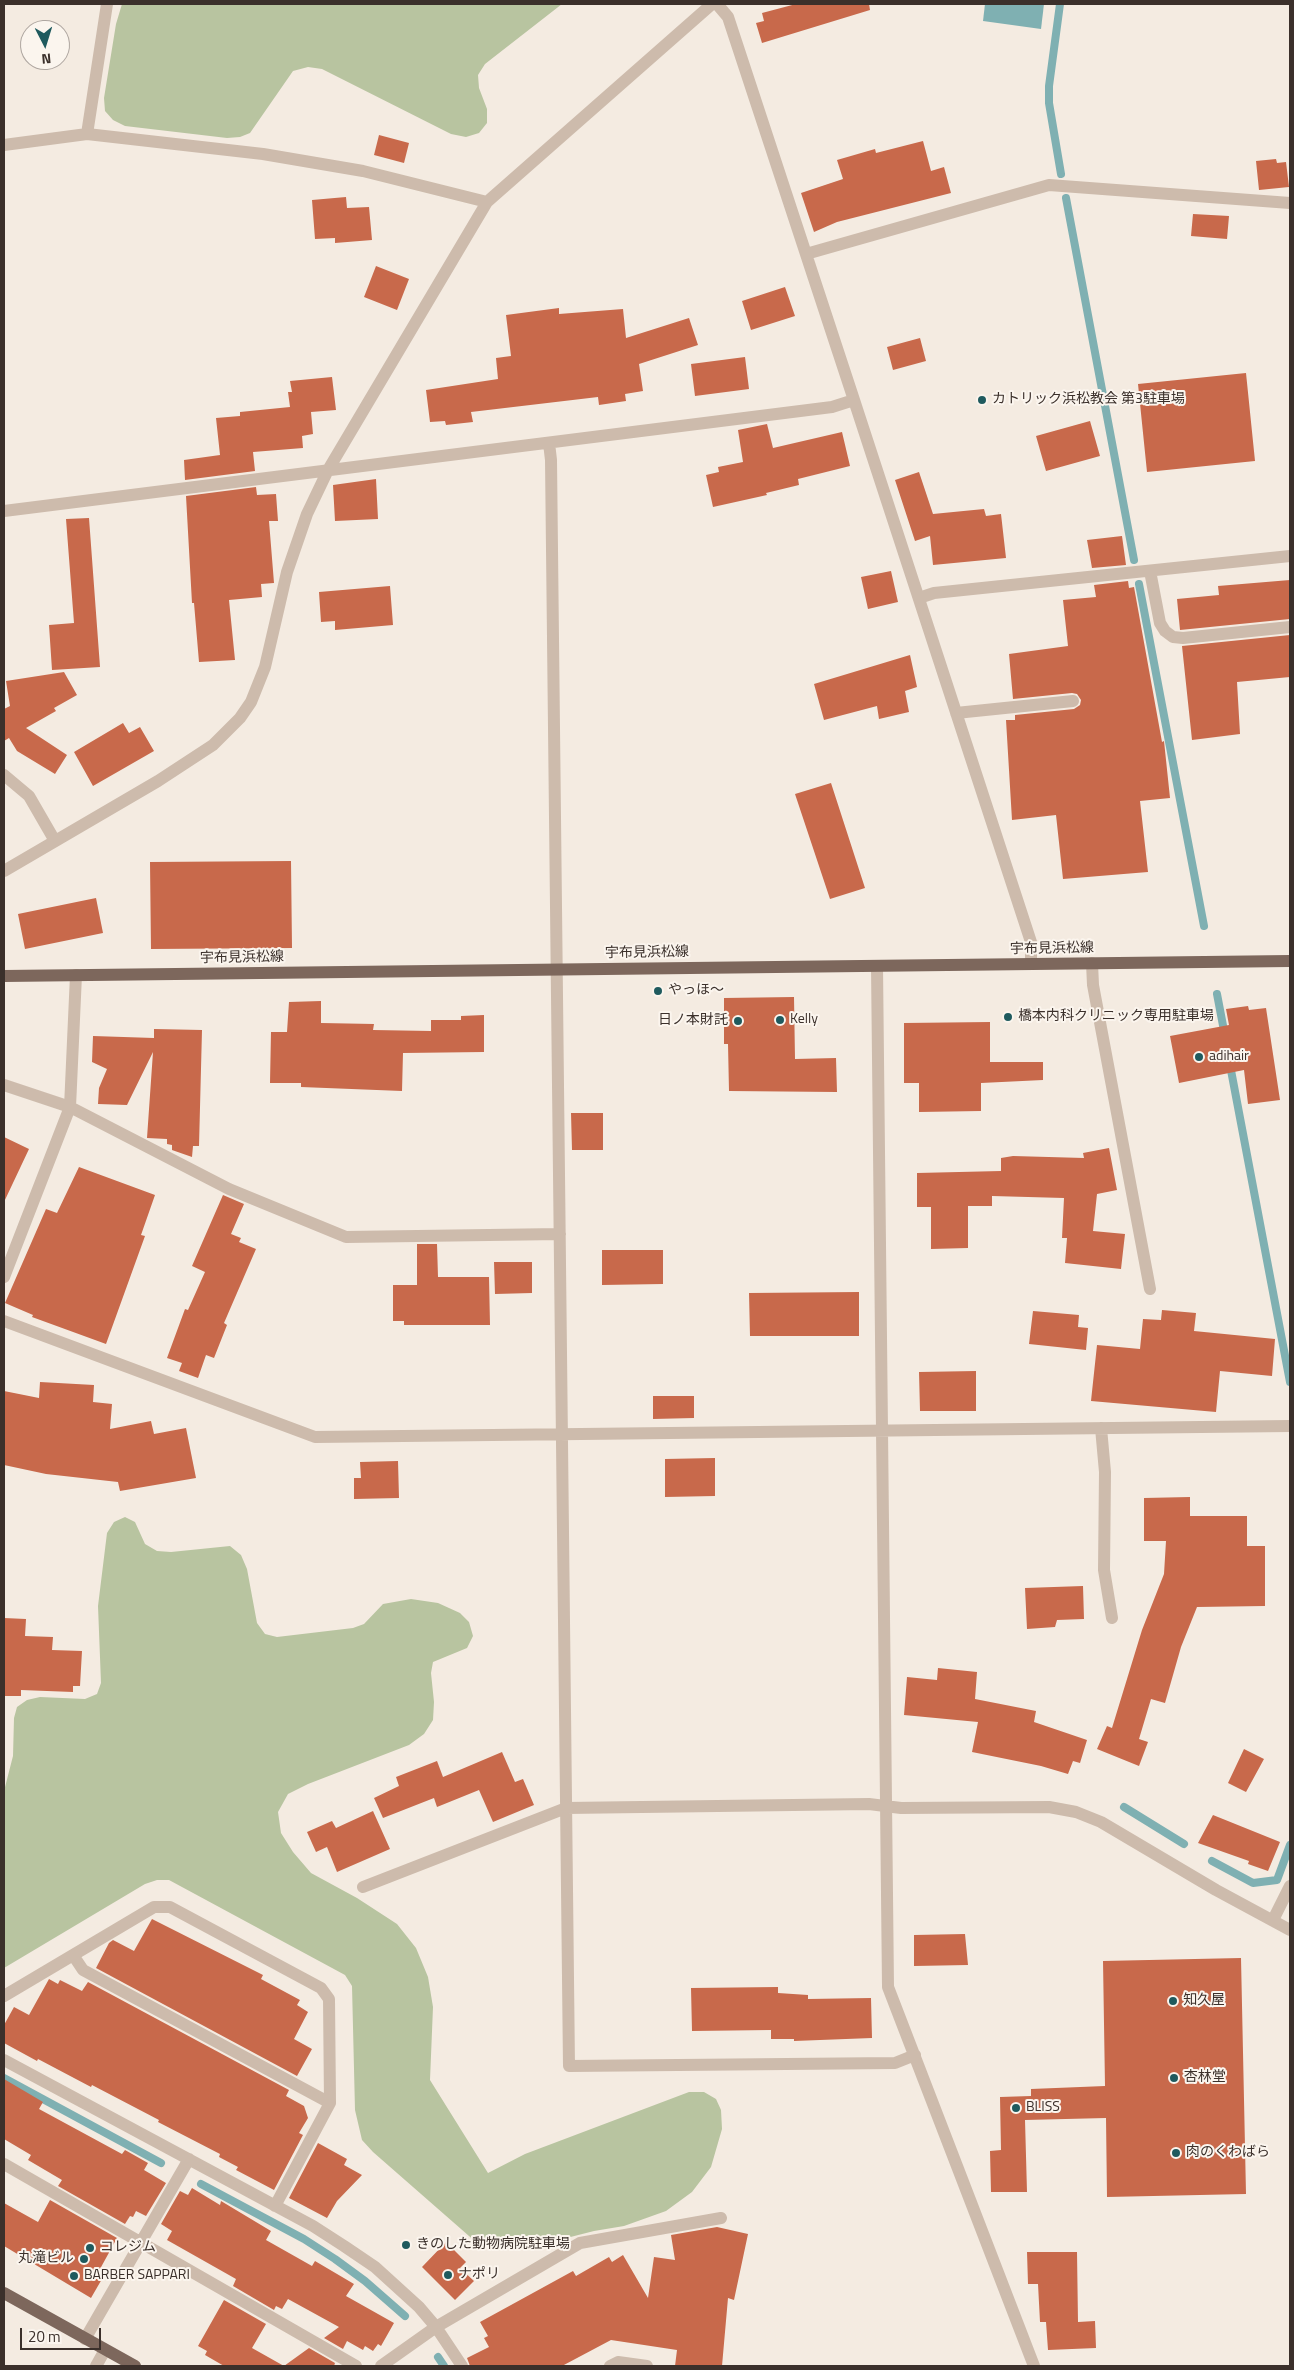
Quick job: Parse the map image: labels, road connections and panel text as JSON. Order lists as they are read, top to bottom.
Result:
{
  "streets": {
    "main road": ["宇布見浜松線"]
  },
  "places": [
    "カトリック浜松教会 第3駐車場",
    "やっほ～",
    "橋本内科クリニック専用駐車場",
    "Kelly",
    "日ノ本財託",
    "adihair",
    "知久屋",
    "杏林堂",
    "BLISS",
    "肉のくわばら",
    "きのした動物病院駐車場",
    "コレジム",
    "丸滝ビル",
    "ナポリ",
    "BARBER SAPPARI"
  ],
  "scale_bar": "20 m",
  "north": "bottom"
}
